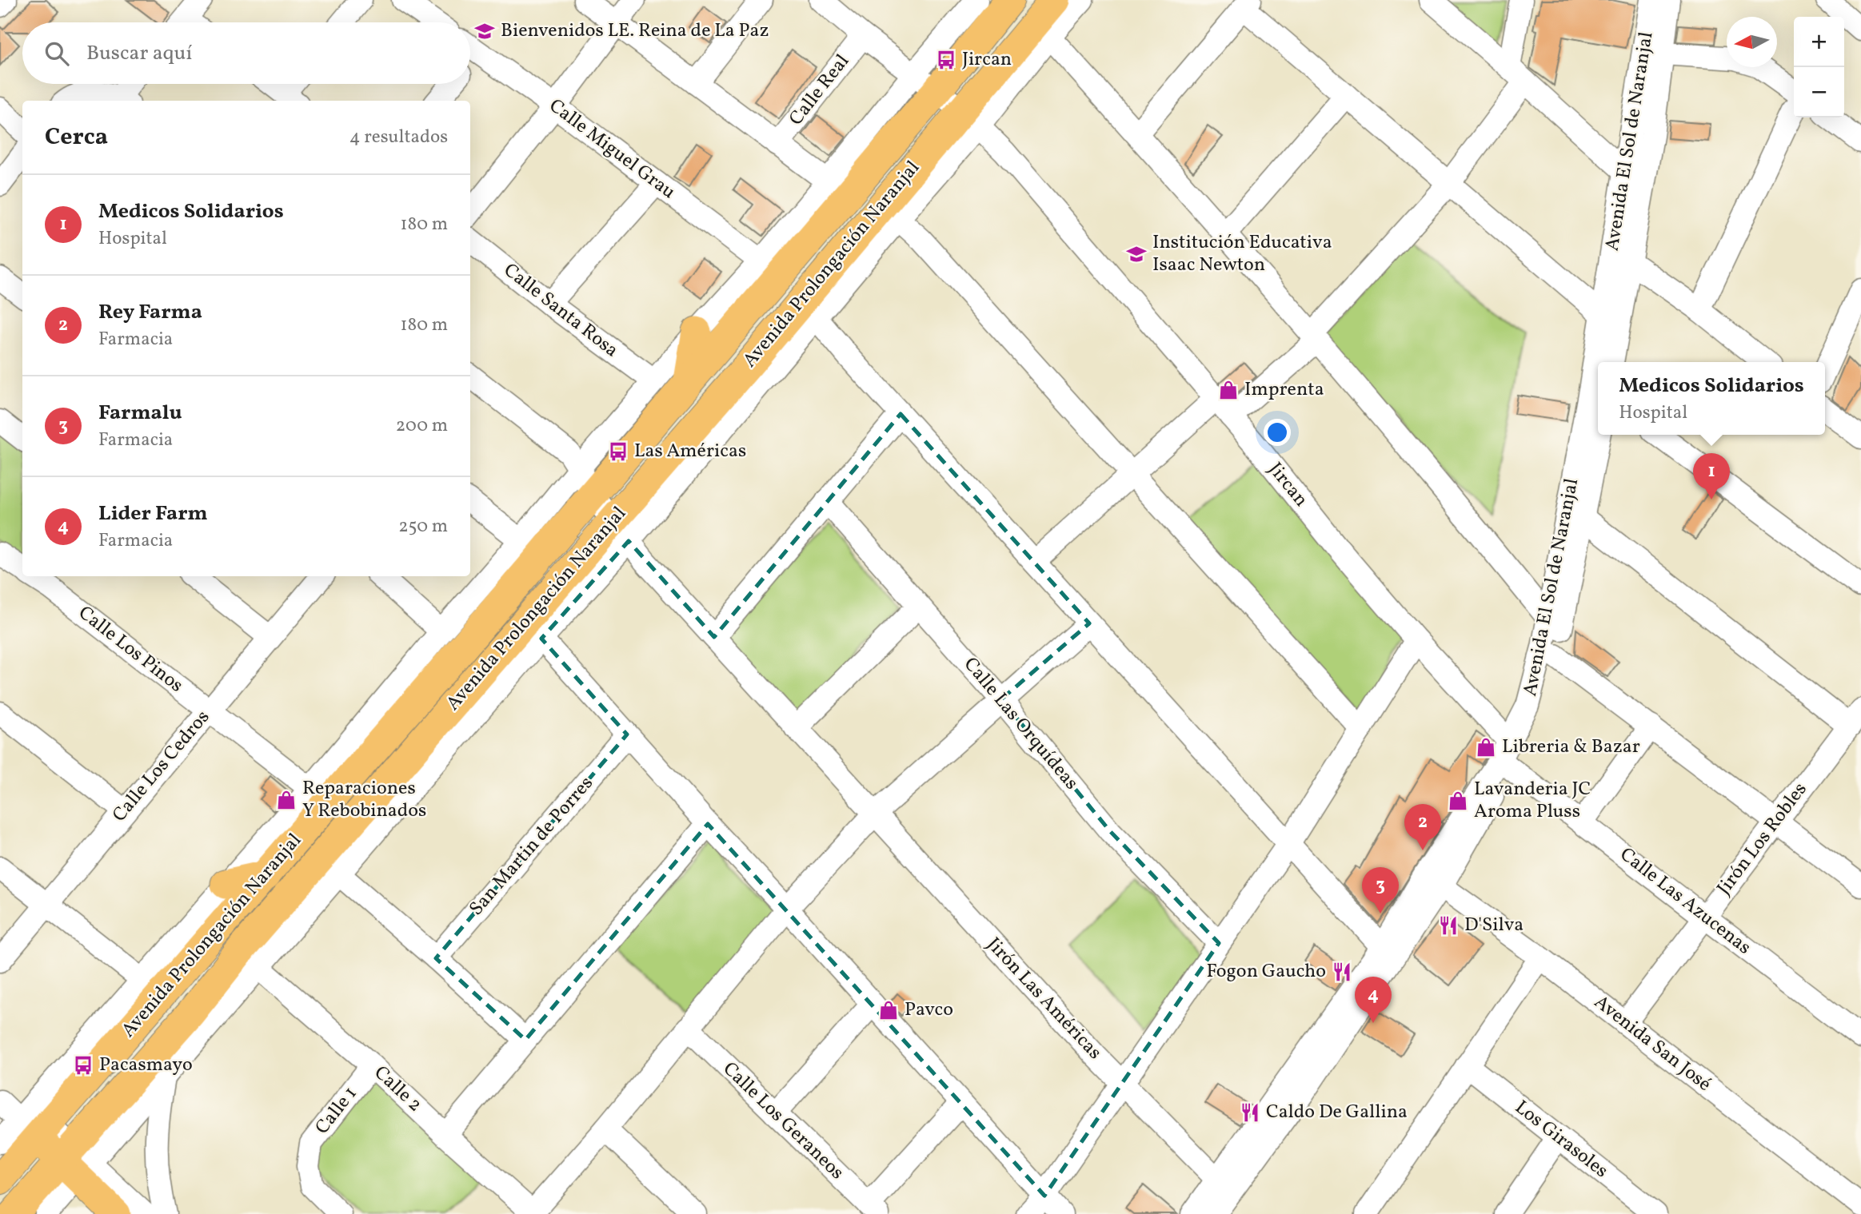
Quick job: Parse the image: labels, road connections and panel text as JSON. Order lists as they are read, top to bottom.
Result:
{
  "streets": {
    "main road": ["Avenida Prolongación Naranjal"],
    "street": [
      "Calle Real",
      "Avenida El Sol de Naranjal",
      "Calle Miguel Grau",
      "Calle Santa Rosa",
      "Jircan",
      "Calle Los Pinos",
      "Calle Las Orquídeas",
      "Calle Los Cedros",
      "Jirón Los Robles",
      "San Martin de Porres",
      "Calle Las Azucenas",
      "Jirón Las Américas",
      "Avenida San José",
      "Calle 2",
      "Calle 1",
      "Calle Los Geraneos",
      "Los Girasoles"
    ]
  },
  "crossings": [
    ["Calle Real", "Jircan"],
    ["Avenida El Sol de Naranjal", "Jircan"],
    ["Avenida El Sol de Naranjal", "Calle Las Azucenas"],
    ["Avenida El Sol de Naranjal", "Jirón Las Américas"],
    ["Avenida El Sol de Naranjal", "Avenida San José"],
    ["Calle Miguel Grau", "Avenida Prolongación Naranjal"],
    ["Avenida Prolongación Naranjal", "Calle Santa Rosa"],
    ["Avenida Prolongación Naranjal", "Jircan"],
    ["Avenida Prolongación Naranjal", "Calle Los Pinos"],
    ["Avenida Prolongación Naranjal", "Jirón Las Américas"],
    ["Avenida Prolongación Naranjal", "Calle 2"],
    ["Calle Los Pinos", "Calle Los Cedros"],
    ["Jirón Los Robles", "Calle Las Azucenas"],
    ["Jirón Los Robles", "Avenida San José"],
    ["Calle 2", "Calle 1"]
  ],
  "places": {
    "school or university": ["Bienvenidos LE. Reina de La Paz", "Institución Educativa Isaac Newton"],
    "bus stop": ["Jircan", "Las Américas", "Pacasmayo"],
    "shop": [
      "Imprenta",
      "Libreria & Bazar",
      "Reparaciones Y Rebobinados",
      "Lavanderia JC Aroma Pluss",
      "Pavco"
    ],
    "restaurant": ["D'Silva", "Fogon Gaucho", "Caldo De Gallina"]
  },
  "north": "left",
  "page": {
    "map_buttons": ["+", "−"],
    "search": "Buscar aquí",
    "heading": ["Cerca", "4 resultados"],
    "list": [
      {
        "mark": "1",
        "name": "Medicos Solidarios",
        "note": "Hospital",
        "value": "180 m"
      },
      {
        "mark": "2",
        "name": "Rey Farma",
        "note": "Farmacia",
        "value": "180 m"
      },
      {
        "mark": "3",
        "name": "Farmalu",
        "note": "Farmacia",
        "value": "200 m"
      },
      {
        "mark": "4",
        "name": "Lider Farm",
        "note": "Farmacia",
        "value": "250 m"
      }
    ],
    "popup": ["Medicos Solidarios", "Hospital"],
    "pins": [
      "1",
      "2",
      "3",
      "4"
    ]
  }
}
